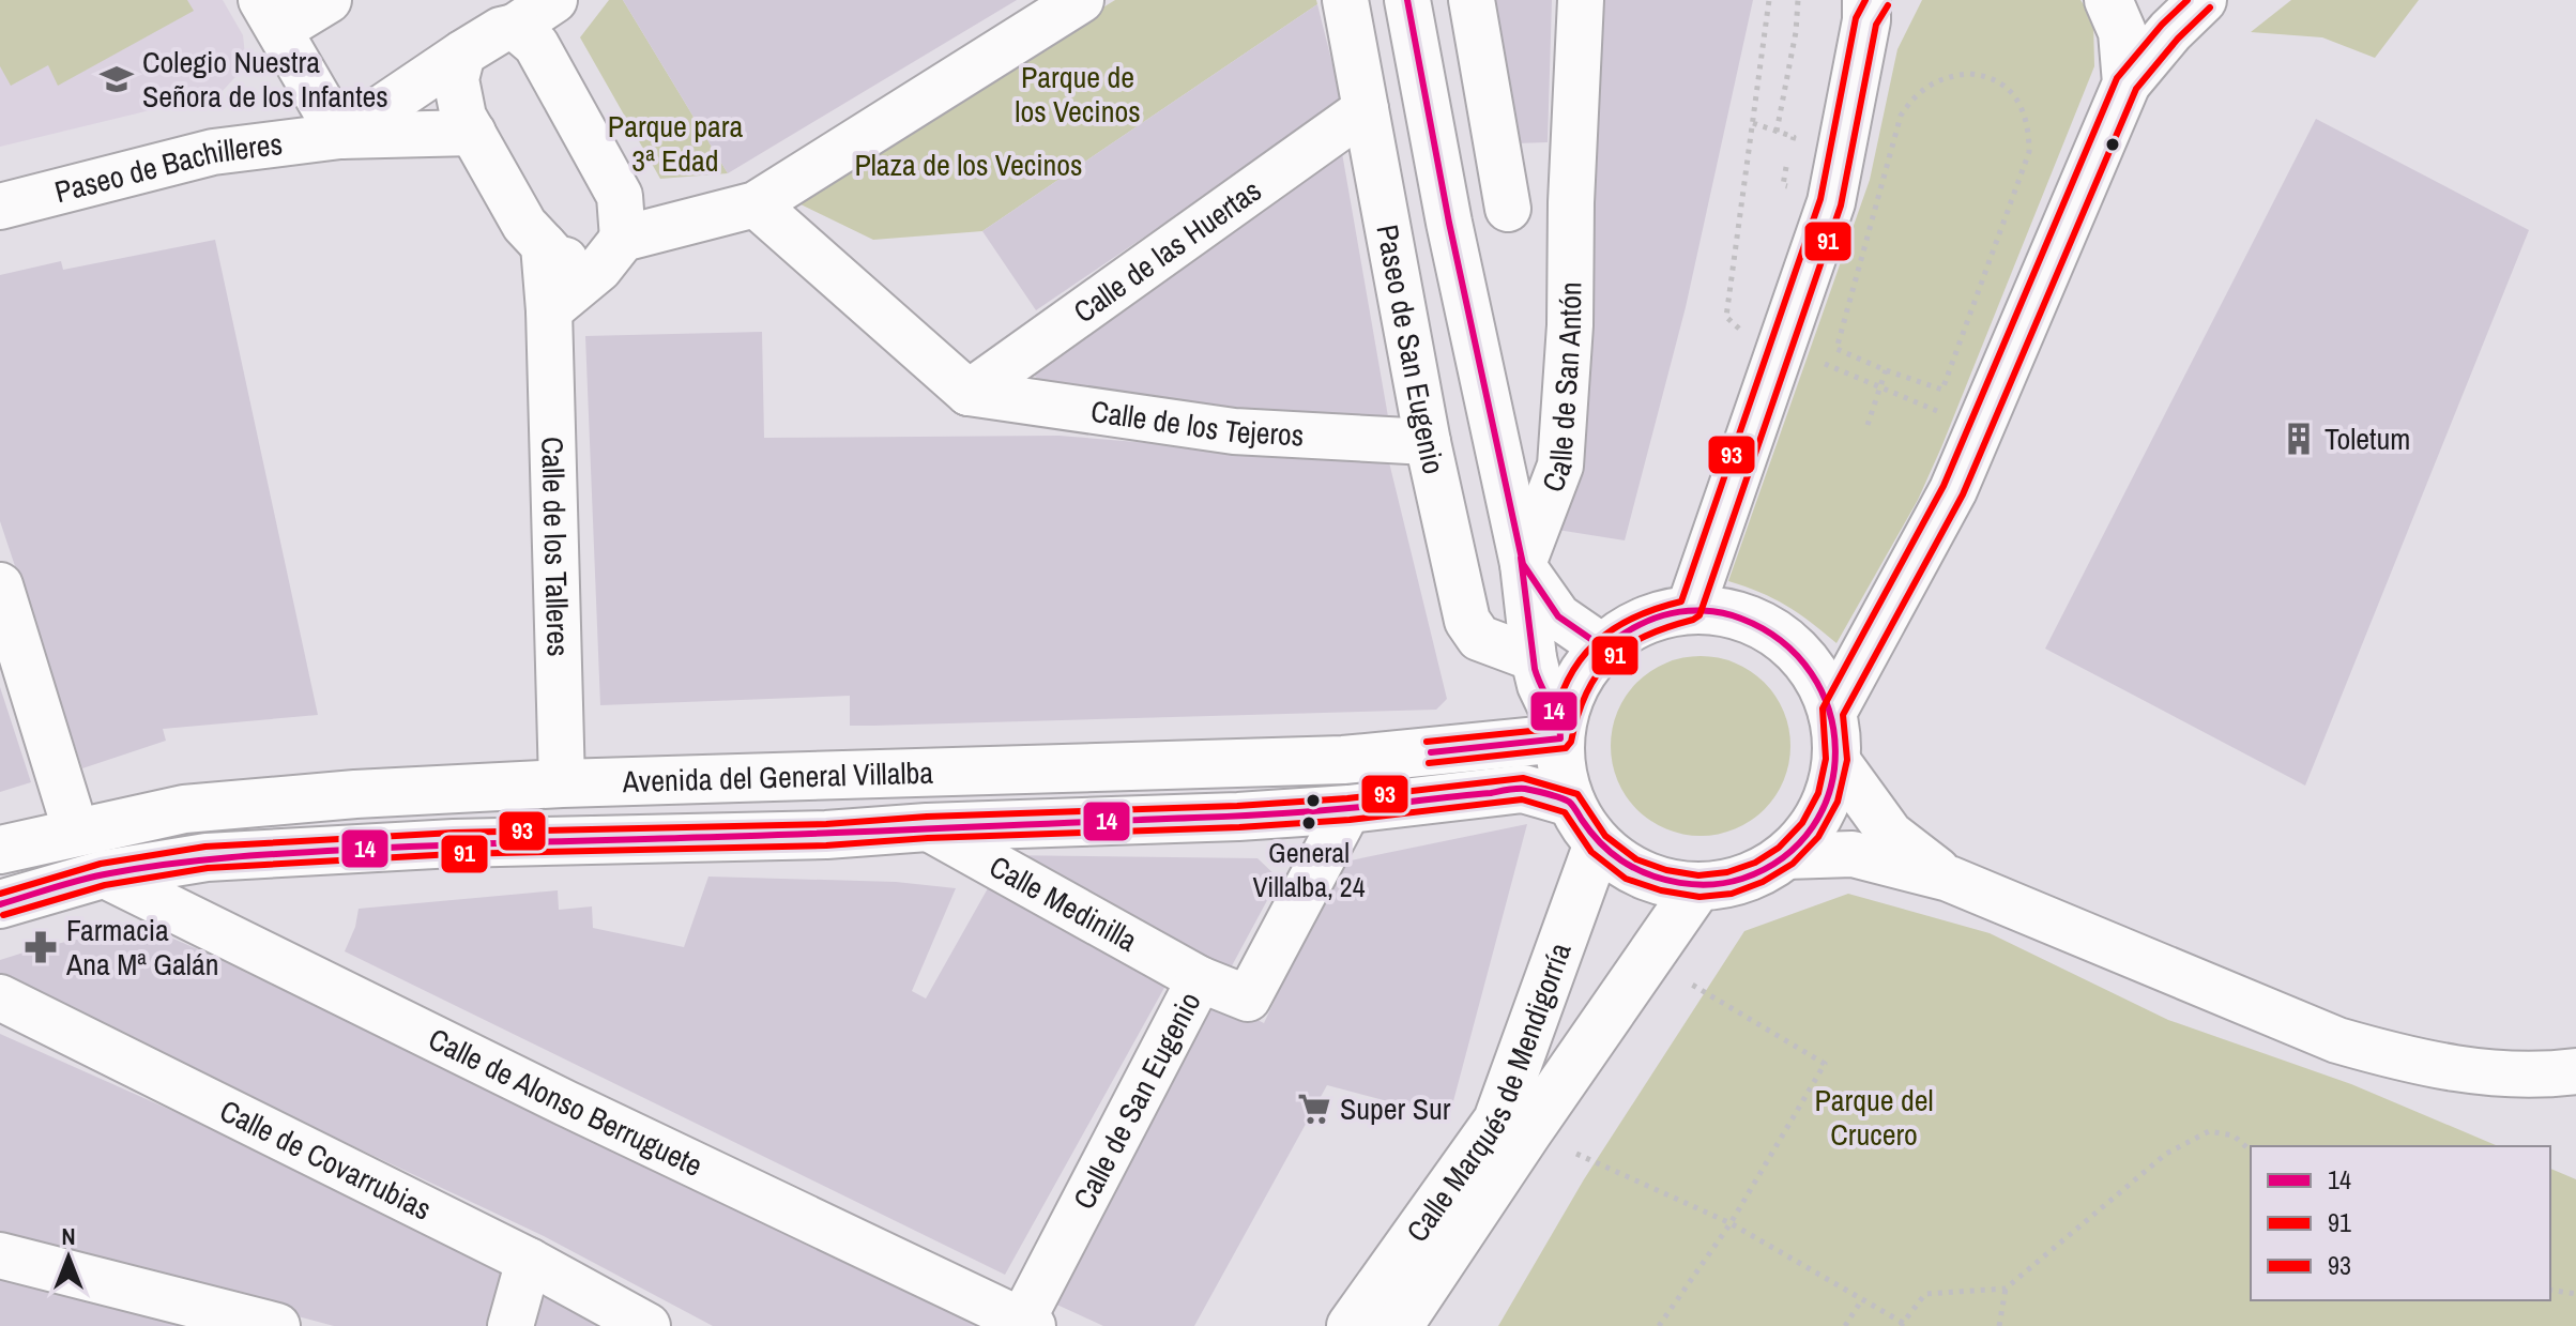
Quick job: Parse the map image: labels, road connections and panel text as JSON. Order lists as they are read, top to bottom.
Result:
{
  "streets": {
    "main road": ["Avenida del General Villalba", "Calle Marqués de Mendigorría"],
    "street": [
      "Paseo de Bachilleres",
      "Calle de las Huertas",
      "Paseo de San Eugenio",
      "Calle de San Antón",
      "Calle de los Tejeros",
      "Calle de los Talleres",
      "Calle Medinilla",
      "Calle de San Eugenio",
      "Calle de Alonso Berruguete",
      "Calle de Covarrubias"
    ]
  },
  "crossings": [
    ["Calle de las Huertas", "Paseo de San Eugenio"],
    ["Calle de las Huertas", "Calle de los Tejeros"],
    ["Paseo de San Eugenio", "Calle de San Antón"],
    ["Paseo de San Eugenio", "Calle de los Tejeros"],
    ["Paseo de San Eugenio", "Avenida del General Villalba"],
    ["Paseo de San Eugenio", "Calle Marqués de Mendigorría"],
    ["Calle de los Talleres", "Avenida del General Villalba"],
    ["Avenida del General Villalba", "Calle Medinilla"],
    ["Avenida del General Villalba", "Calle Marqués de Mendigorría"],
    ["Avenida del General Villalba", "Calle de San Eugenio"],
    ["Avenida del General Villalba", "Calle de Alonso Berruguete"],
    ["Calle Medinilla", "Calle de San Eugenio"],
    ["Calle de San Eugenio", "Calle de Alonso Berruguete"]
  ],
  "parks": [
    "Parque de los Vecinos",
    "Parque para 3ª Edad",
    "Plaza de los Vecinos",
    "Parque del Crucero"
  ],
  "places": {
    "school or university": ["Colegio Nuestra Señora de los Infantes"],
    "building": ["Toletum"],
    "other": ["General Villalba, 24"],
    "pharmacy": ["Farmacia Ana Mª Galán"],
    "supermarket": ["Super Sur"]
  },
  "lines": ["transit line 14", "transit line 93", "transit line 91"],
  "legend": ["14", "91", "93"],
  "north": "top"
}
